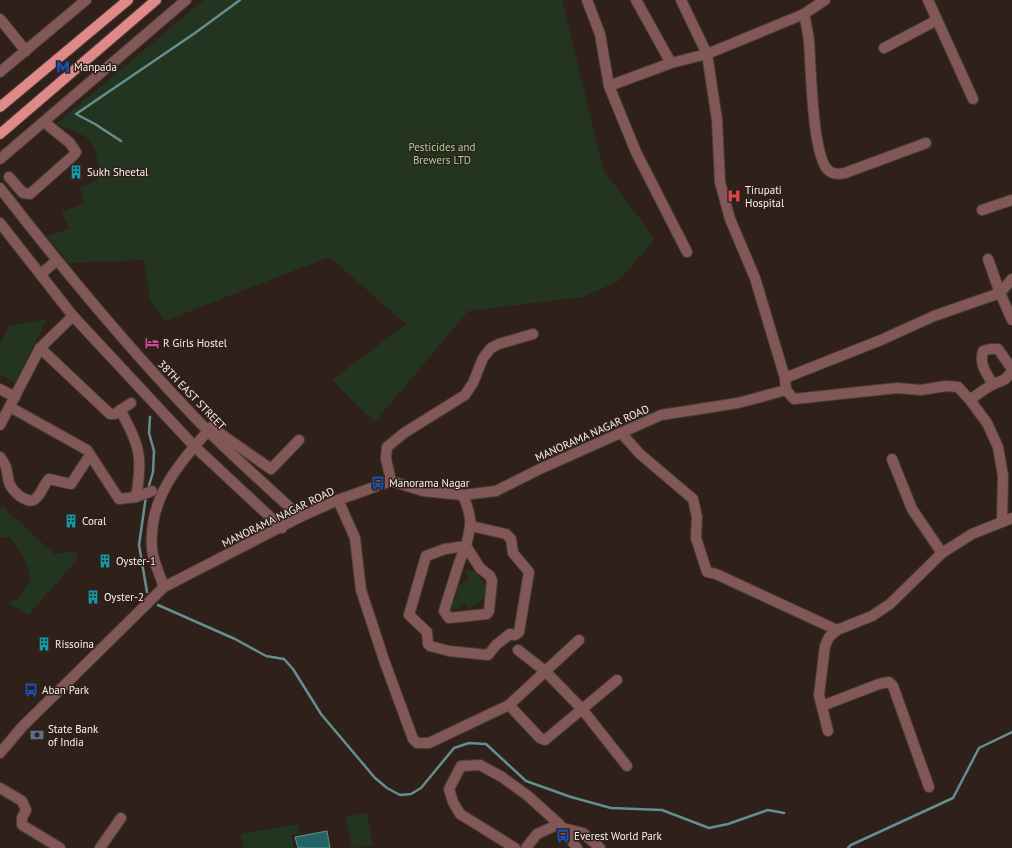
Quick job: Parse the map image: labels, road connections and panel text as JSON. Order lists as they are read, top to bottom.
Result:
{
  "streets": {
    "street": ["38TH EAST STREET", "MANORAMA NAGAR ROAD"]
  },
  "crossings": [
    ["38TH EAST STREET", "MANORAMA NAGAR ROAD"]
  ],
  "parks": ["Pesticides and Brewers LTD"],
  "places": {
    "metro station": ["Manpada"],
    "building": [
      "Sukh Sheetal",
      "Coral",
      "Oyster-1",
      "Oyster-2",
      "Rissoina"
    ],
    "hospital": ["Tirupati Hospital"],
    "hotel": ["R Girls Hostel"],
    "bus stop": ["Manorama Nagar", "Aban Park", "Everest World Park"],
    "bank": ["State Bank of India"]
  }
}
